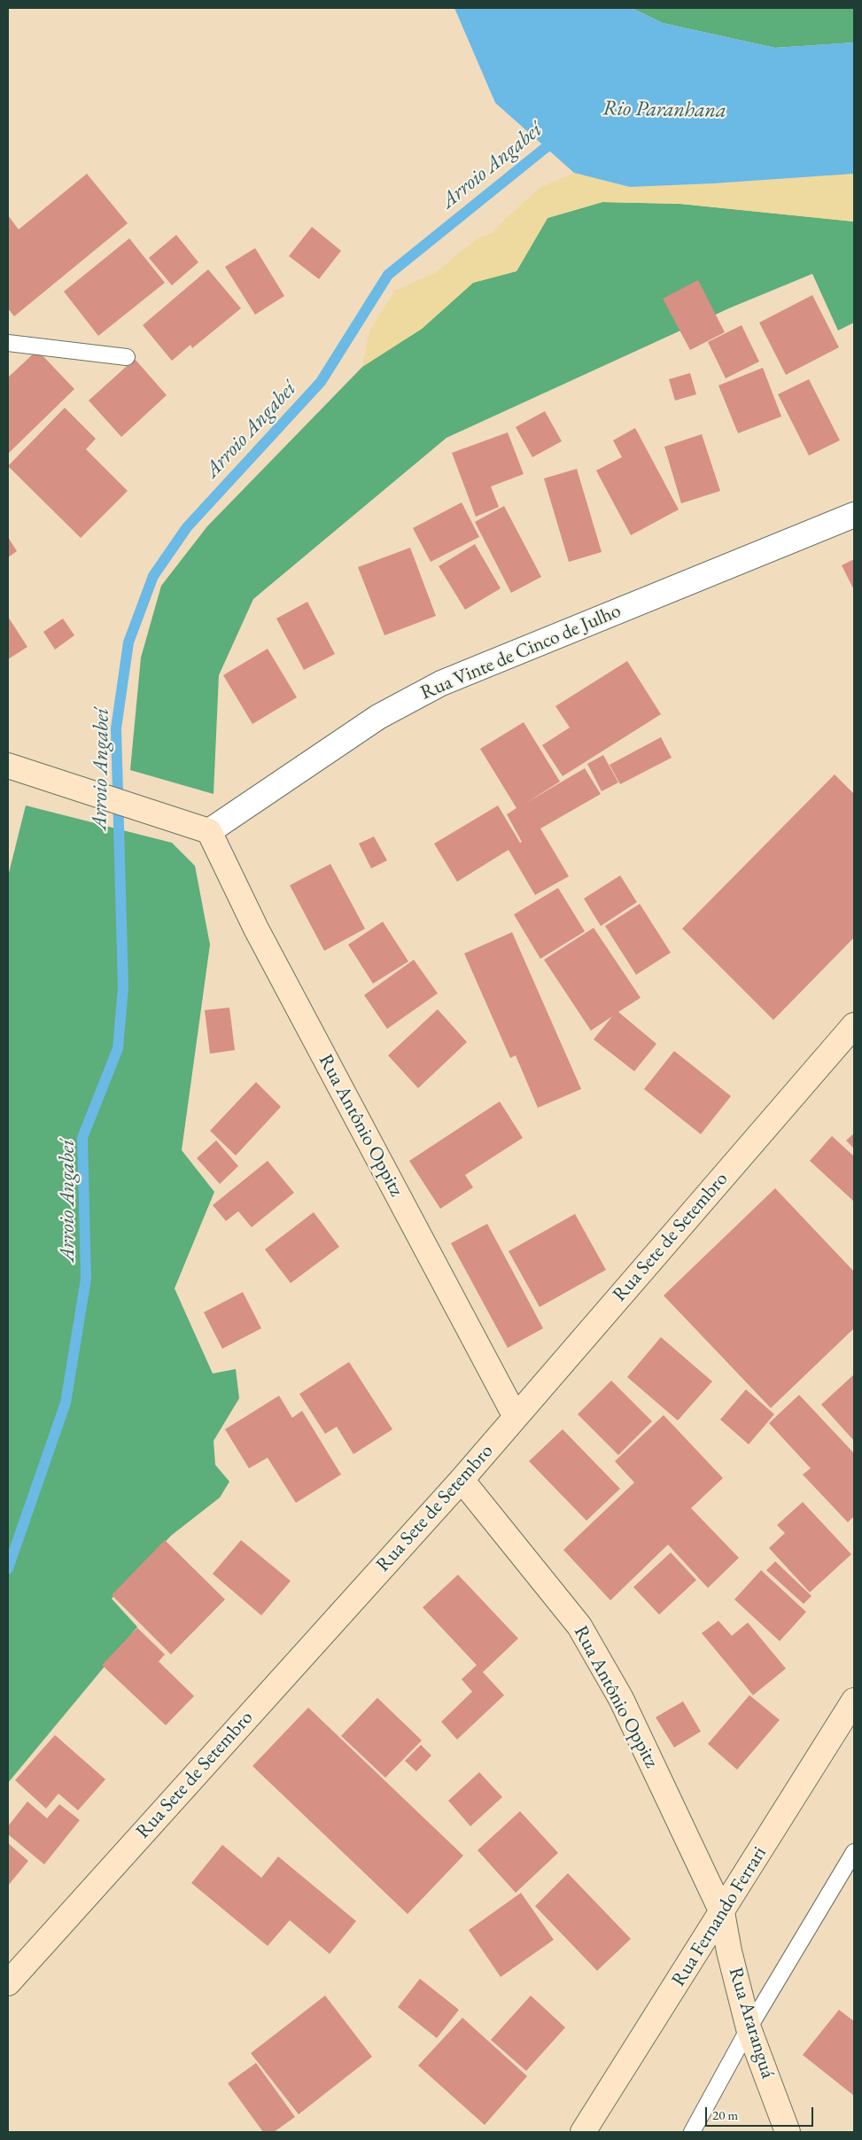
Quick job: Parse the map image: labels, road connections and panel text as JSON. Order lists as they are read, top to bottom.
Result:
{
  "streets": {
    "main road": [
      "Rua Antônio Oppitz",
      "Rua Sete de Setembro",
      "Rua Fernando Ferrari",
      "Rua Araranguá"
    ],
    "street": ["Rua Vinte de Cinco de Julho"]
  },
  "crossings": [
    ["Rua Vinte de Cinco de Julho", "Rua Antônio Oppitz"],
    ["Rua Antônio Oppitz", "Rua Sete de Setembro"],
    ["Rua Antônio Oppitz", "Rua Fernando Ferrari"],
    ["Rua Antônio Oppitz", "Rua Araranguá"],
    ["Rua Fernando Ferrari", "Rua Araranguá"]
  ],
  "water": ["Rio Paranhana", "Arroio Angabeí"],
  "scale_bar": "20 m"
}
